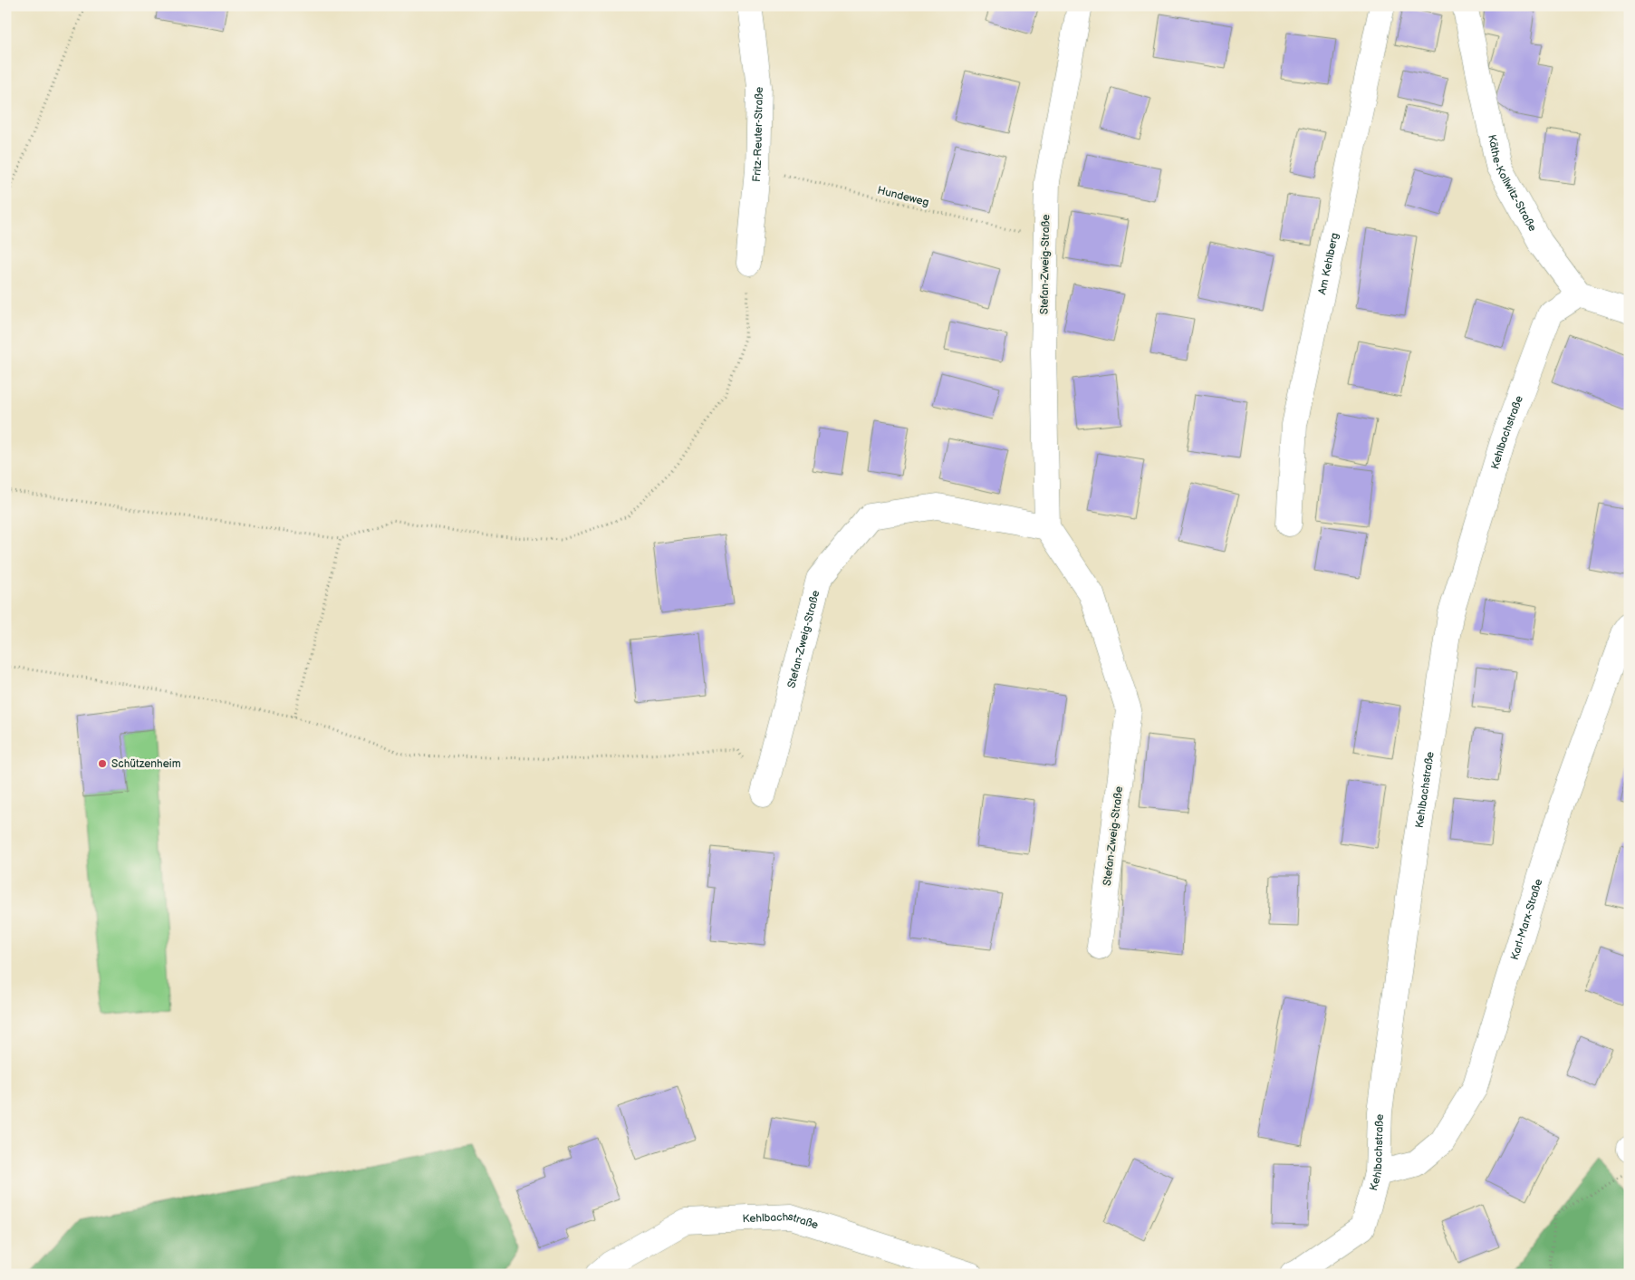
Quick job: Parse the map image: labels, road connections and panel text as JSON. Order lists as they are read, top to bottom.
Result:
{
  "streets": {
    "street": [
      "Fritz-Reuter-Straße",
      "Käthe-Kollwitz-Straße",
      "Am Kehlberg",
      "Stefan-Zweig-Straße",
      "Kehlbachstraße",
      "Karl-Marx-Straße"
    ],
    "path": ["Hundeweg"]
  },
  "crossings": [
    ["Fritz-Reuter-Straße", "Hundeweg"],
    ["Käthe-Kollwitz-Straße", "Kehlbachstraße"],
    ["Hundeweg", "Stefan-Zweig-Straße"],
    ["Kehlbachstraße", "Karl-Marx-Straße"]
  ],
  "places": ["Schützenheim"]
}
